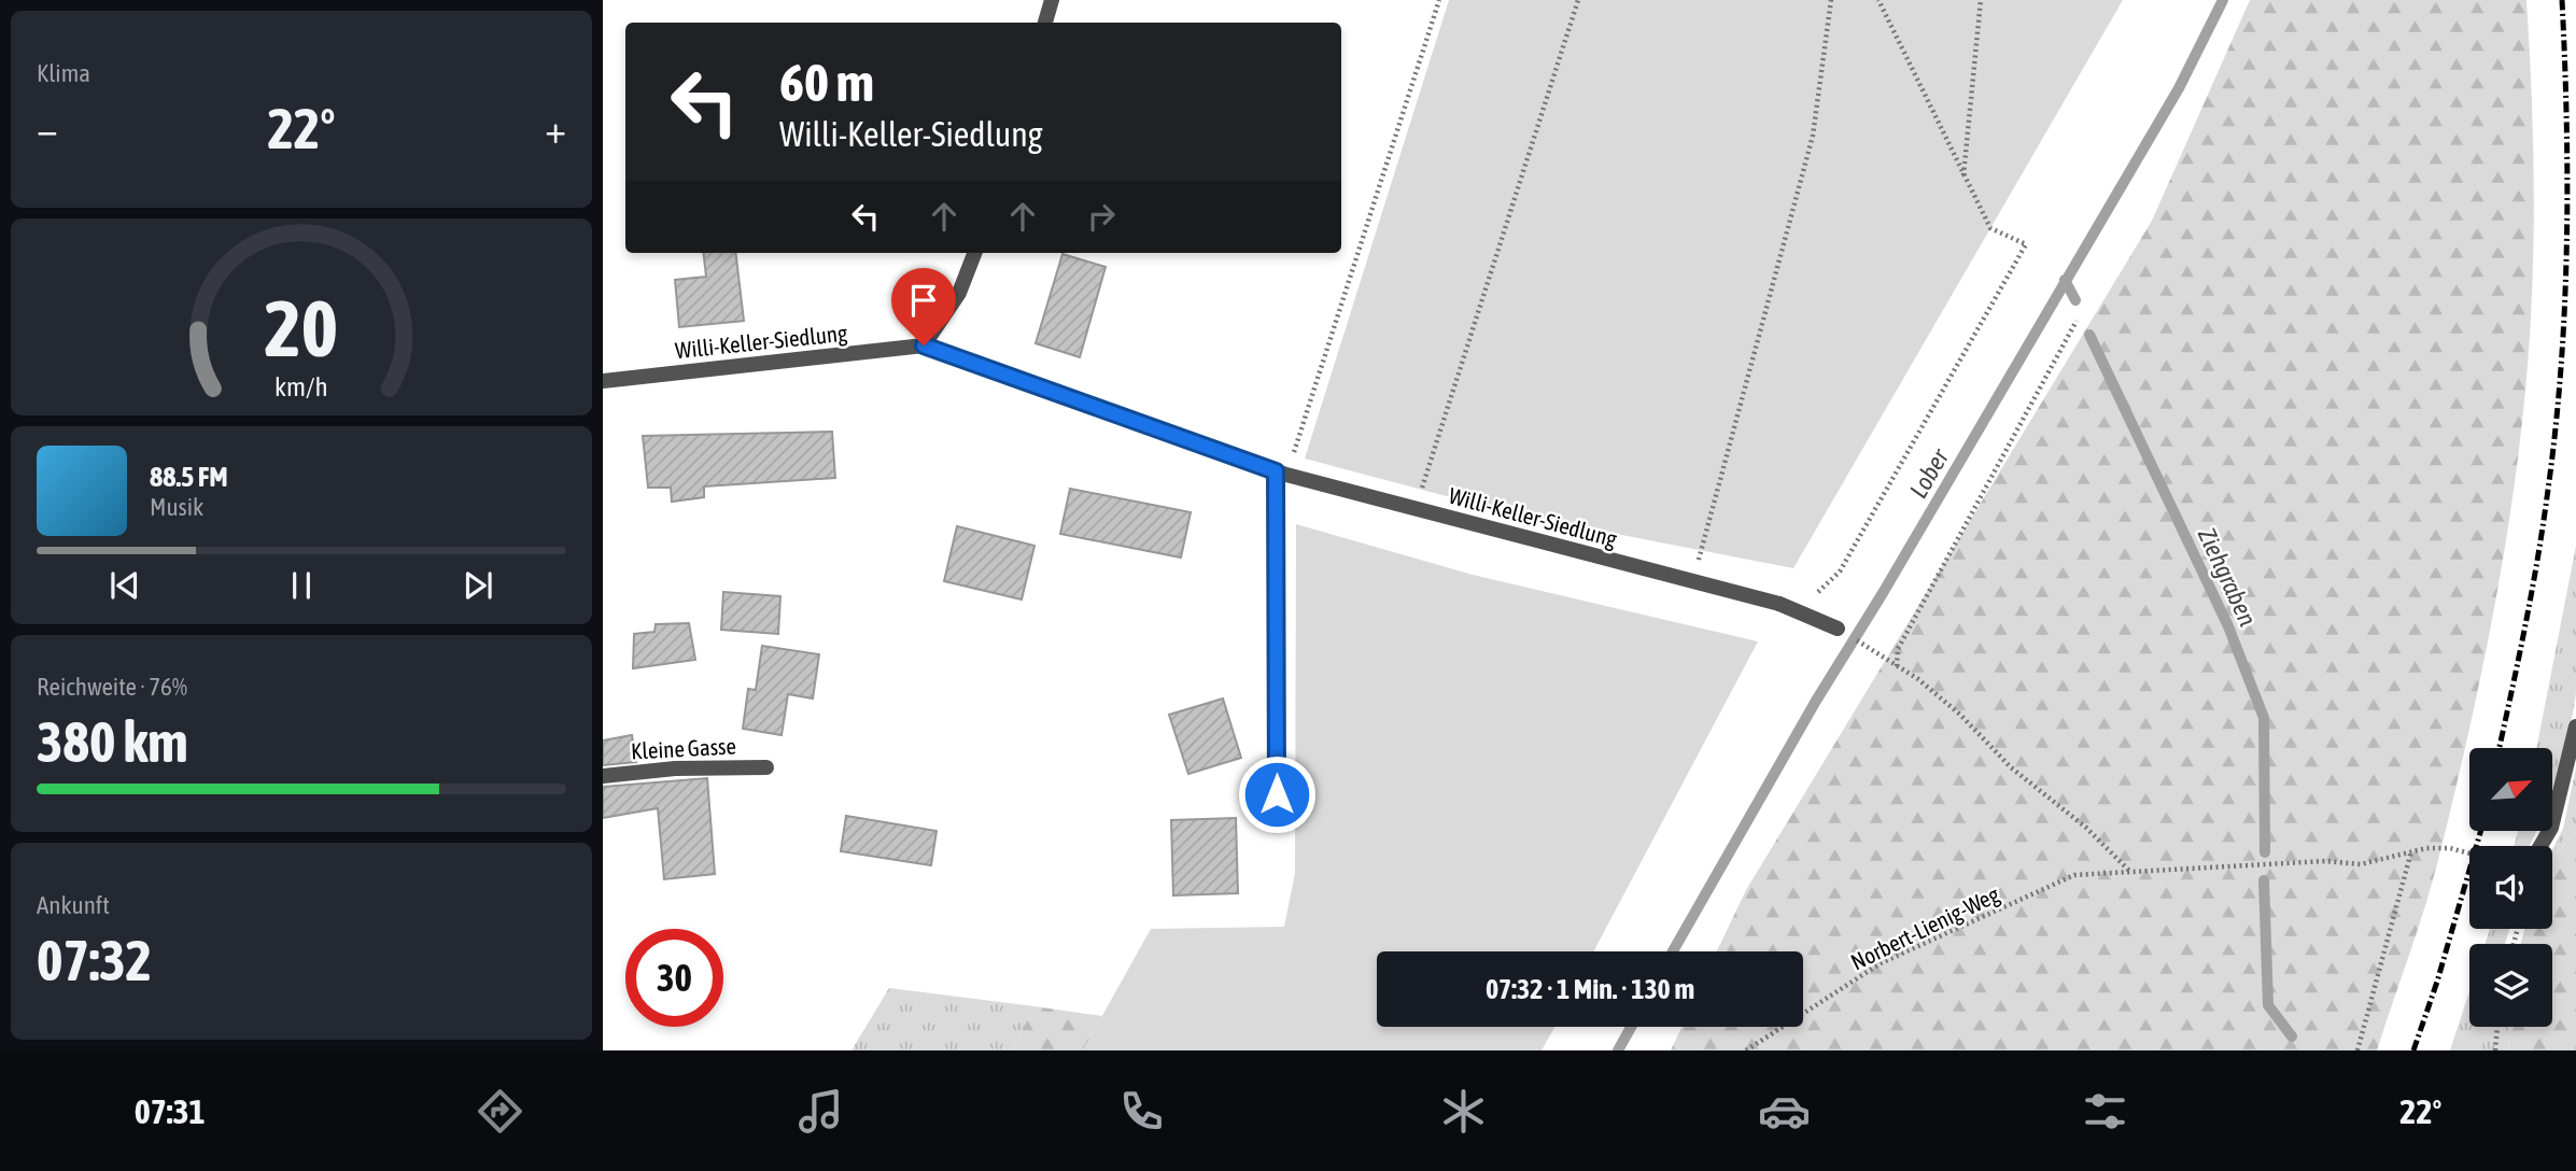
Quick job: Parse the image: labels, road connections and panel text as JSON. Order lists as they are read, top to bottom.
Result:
{
  "streets": {
    "street": ["Willi-Keller-Siedlung", "Kleine Gasse"],
    "path": ["Norbert-Lienig-Weg"]
  },
  "water": ["Lober", "Ziehgraben"],
  "north": "top right",
  "page": {
    "tile": [
      "Klima",
      ["Reichweite · 76%", "380 km"],
      ["Ankunft", "07:32"]
    ],
    "turn": ["60 m", "Willi-Keller-Siedlung"],
    "heat": ["−", "22°", "+"],
    "song": ["88.5 FM", "Musik"],
    "limit": "30",
    "trip": "07:32 · 1 Min. · 130 m",
    "tabs": ["07:31", "22°"],
    "gauge": ["20", "km/h"]
  }
}
